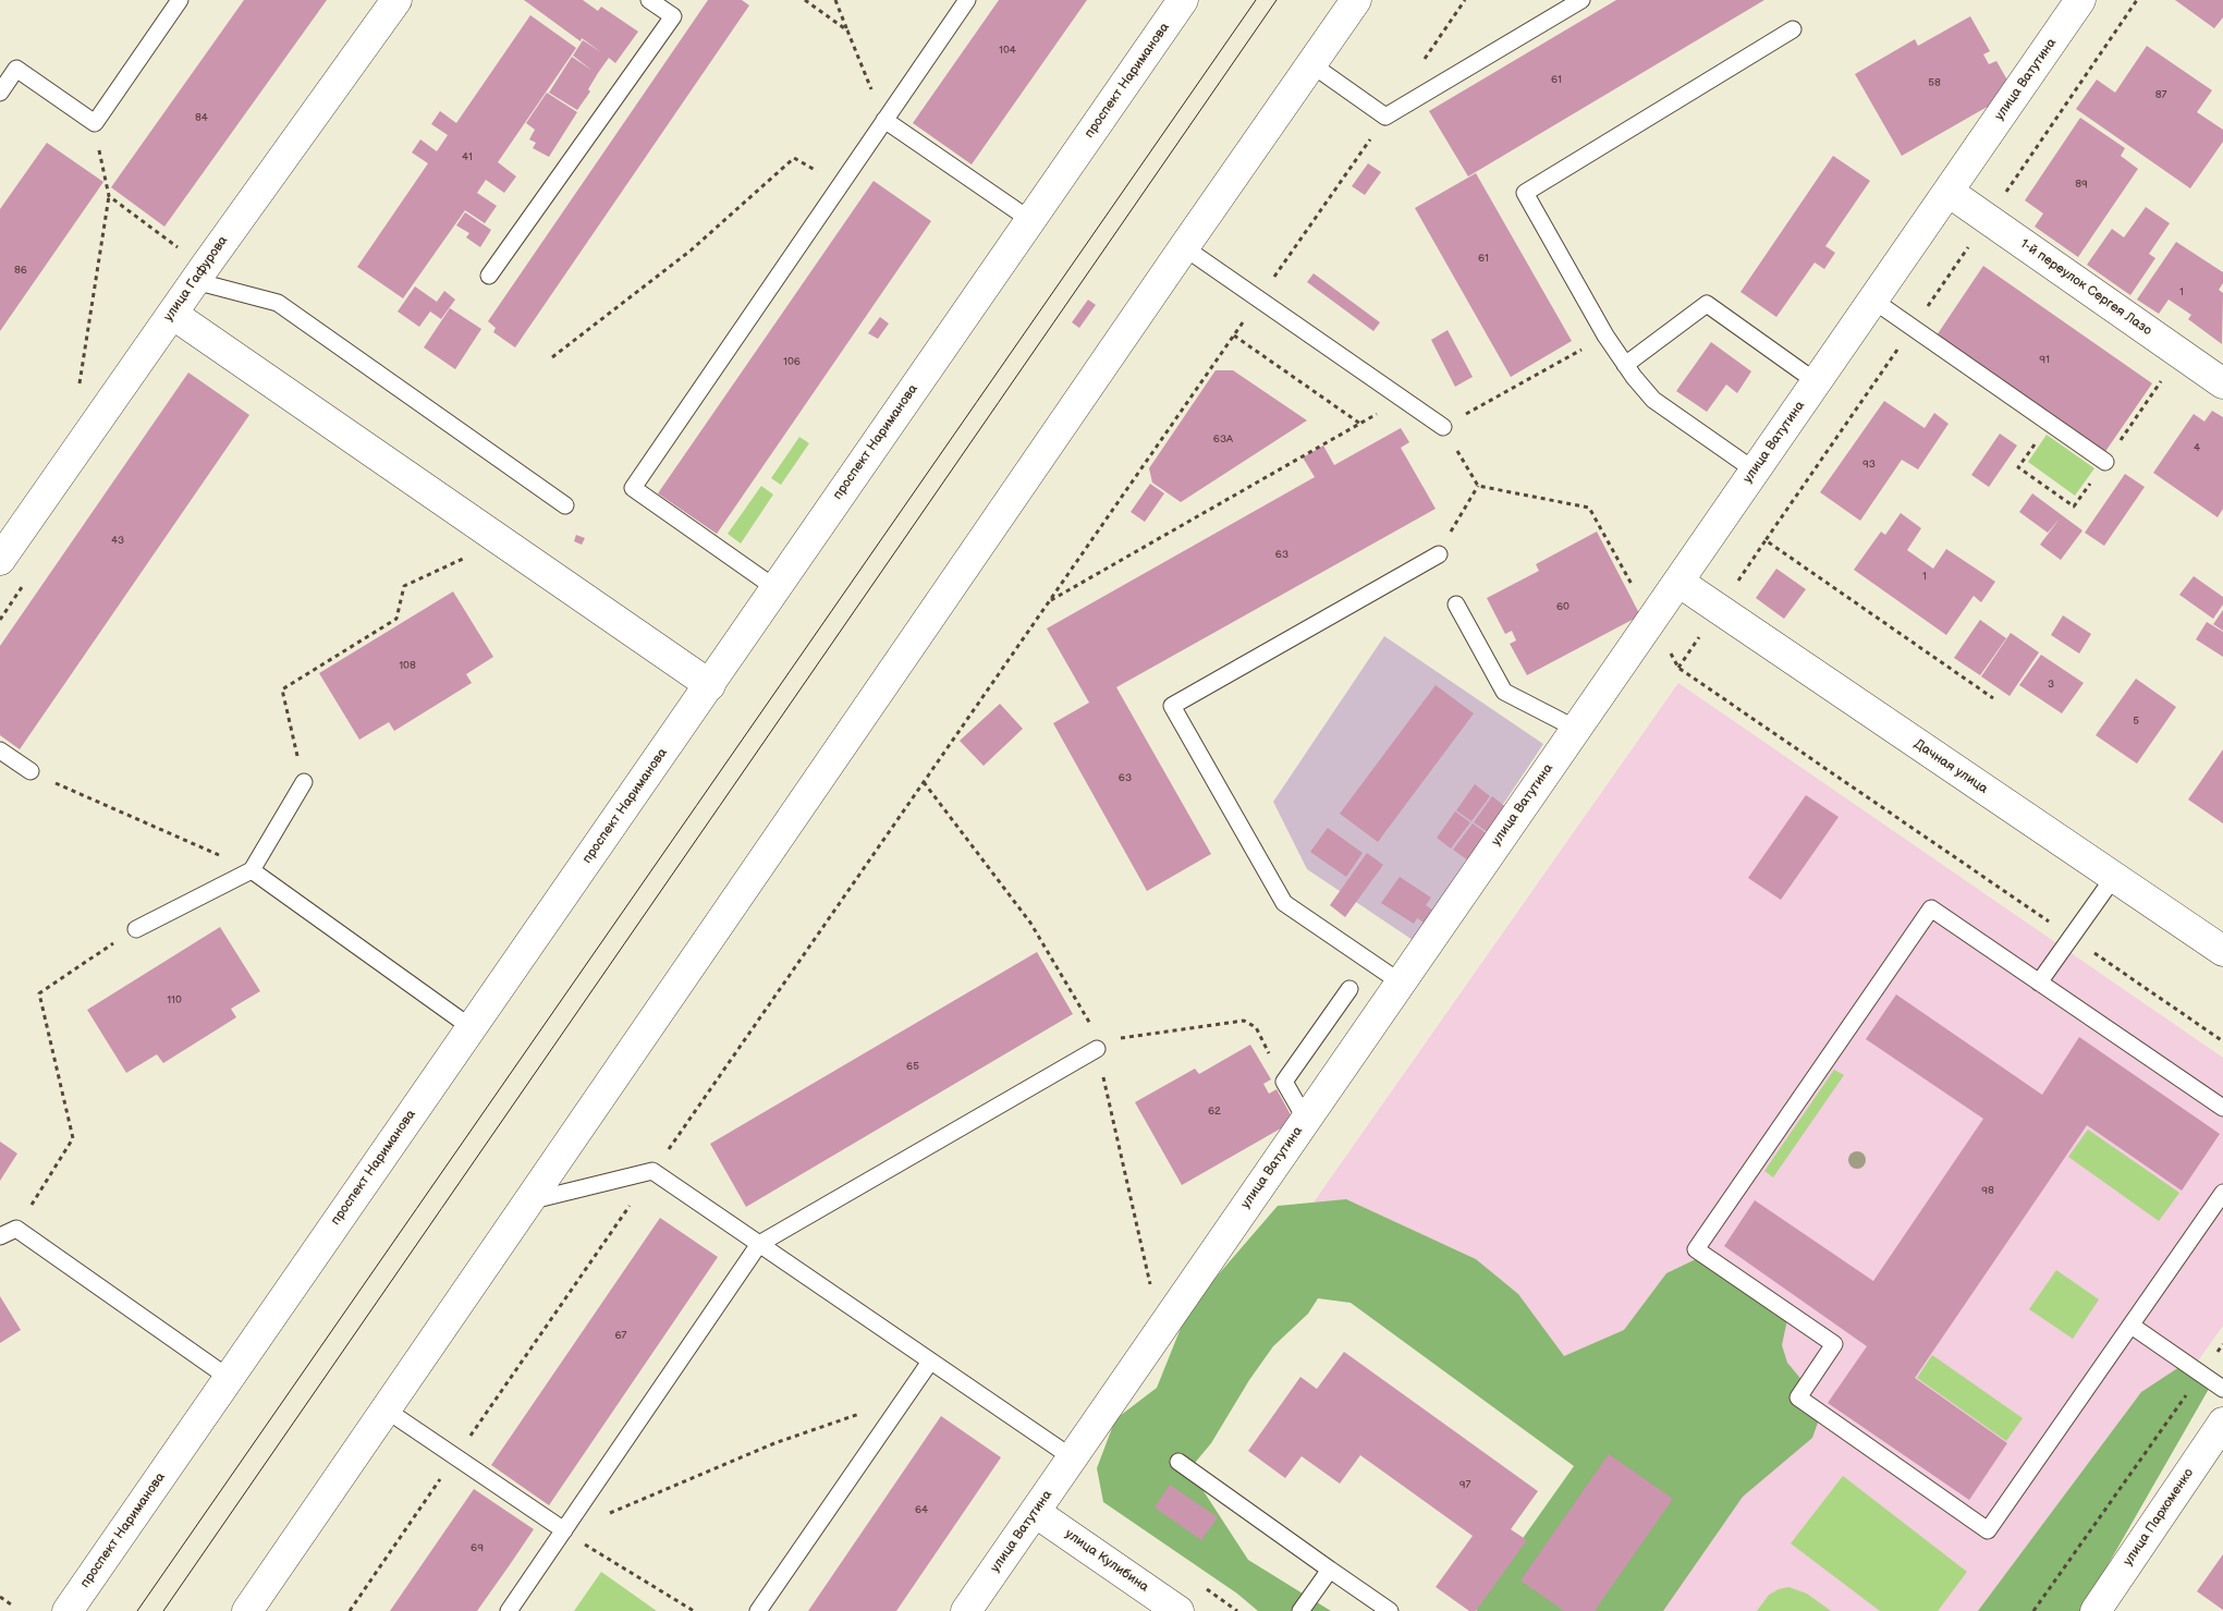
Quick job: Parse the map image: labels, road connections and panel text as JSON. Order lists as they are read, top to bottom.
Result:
{
  "streets": {
    "street": [
      "улица Ватутина",
      "проспект Нариманова",
      "улица Гафурова",
      "1-й переулок Сергея Лазо",
      "Дачная улица",
      "улица Пархоменко",
      "улица Кулибина"
    ]
  },
  "crossings": [
    ["улица Ватутина", "1-й переулок Сергея Лазо"],
    ["улица Ватутина", "Дачная улица"],
    ["улица Ватутина", "улица Кулибина"]
  ],
  "house_numbers": [
    "104",
    "61",
    "58",
    "87",
    "84",
    "41",
    "89",
    "61",
    "86",
    "1",
    "91",
    "106",
    "63А",
    "4",
    "93",
    "43",
    "63",
    "1",
    "60",
    "108",
    "3",
    "5",
    "63",
    "110",
    "65",
    "62",
    "98",
    "67",
    "97",
    "64",
    "69"
  ]
}
